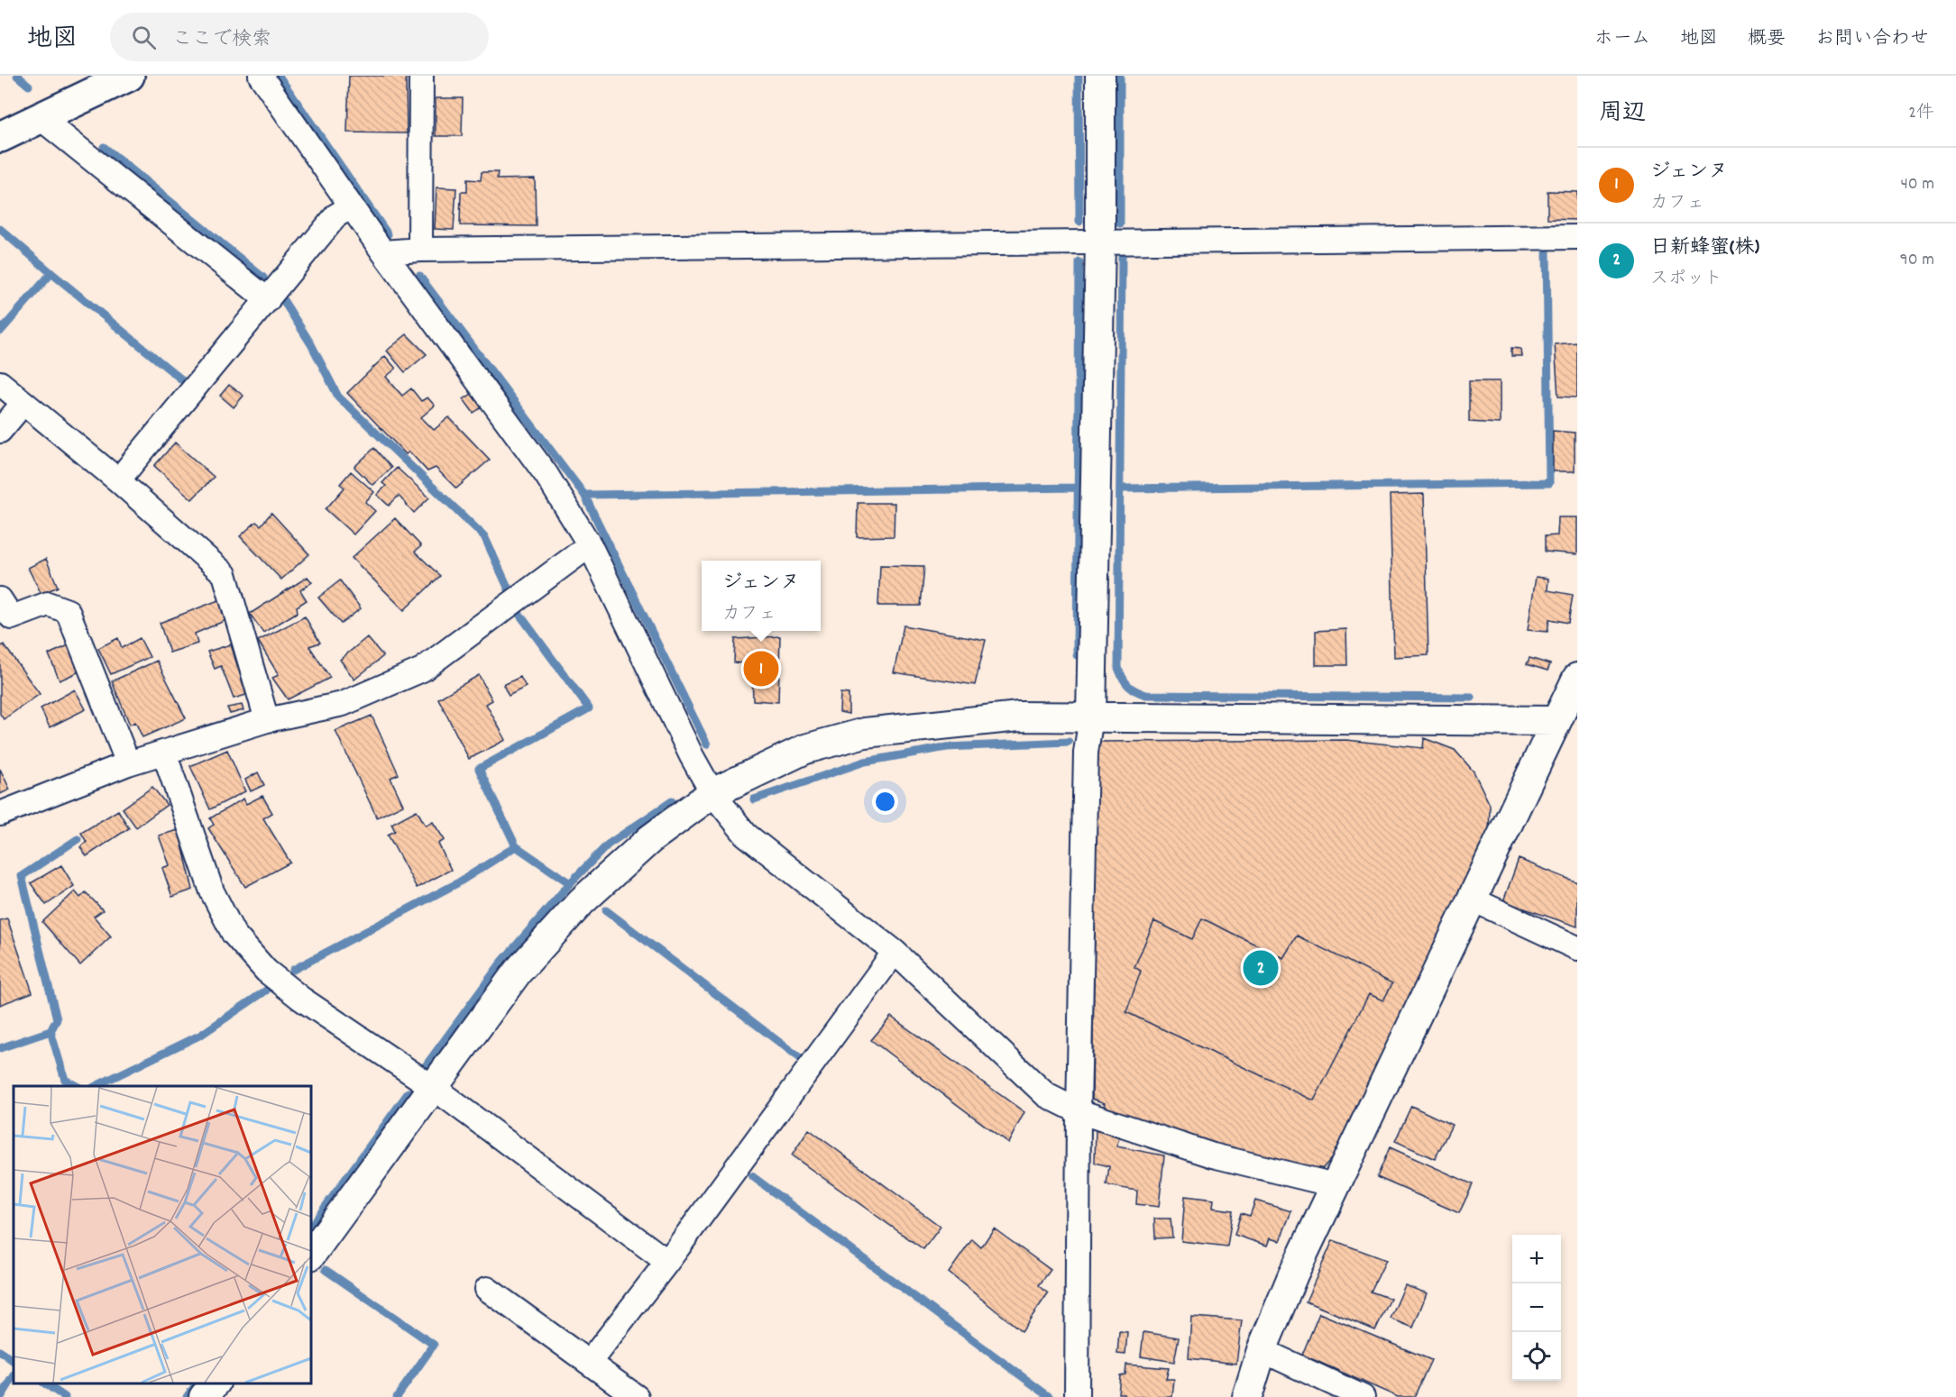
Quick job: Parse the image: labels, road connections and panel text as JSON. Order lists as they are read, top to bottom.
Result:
{
  "page": {
    "header": "地図",
    "search": "ここで検索",
    "nav": [
      "ホーム",
      "地図",
      "概要",
      "お問い合わせ"
    ],
    "heading": ["周辺", "2件"],
    "list": [
      {
        "mark": "1",
        "name": "ジェンヌ",
        "note": "カフェ",
        "value": "40 m"
      },
      {
        "mark": "2",
        "name": "日新蜂蜜(株)",
        "note": "スポット",
        "value": "90 m"
      }
    ],
    "popup": ["ジェンヌ", "カフェ"],
    "pins": ["1", "2"],
    "map_buttons": ["+", "−"]
  }
}
